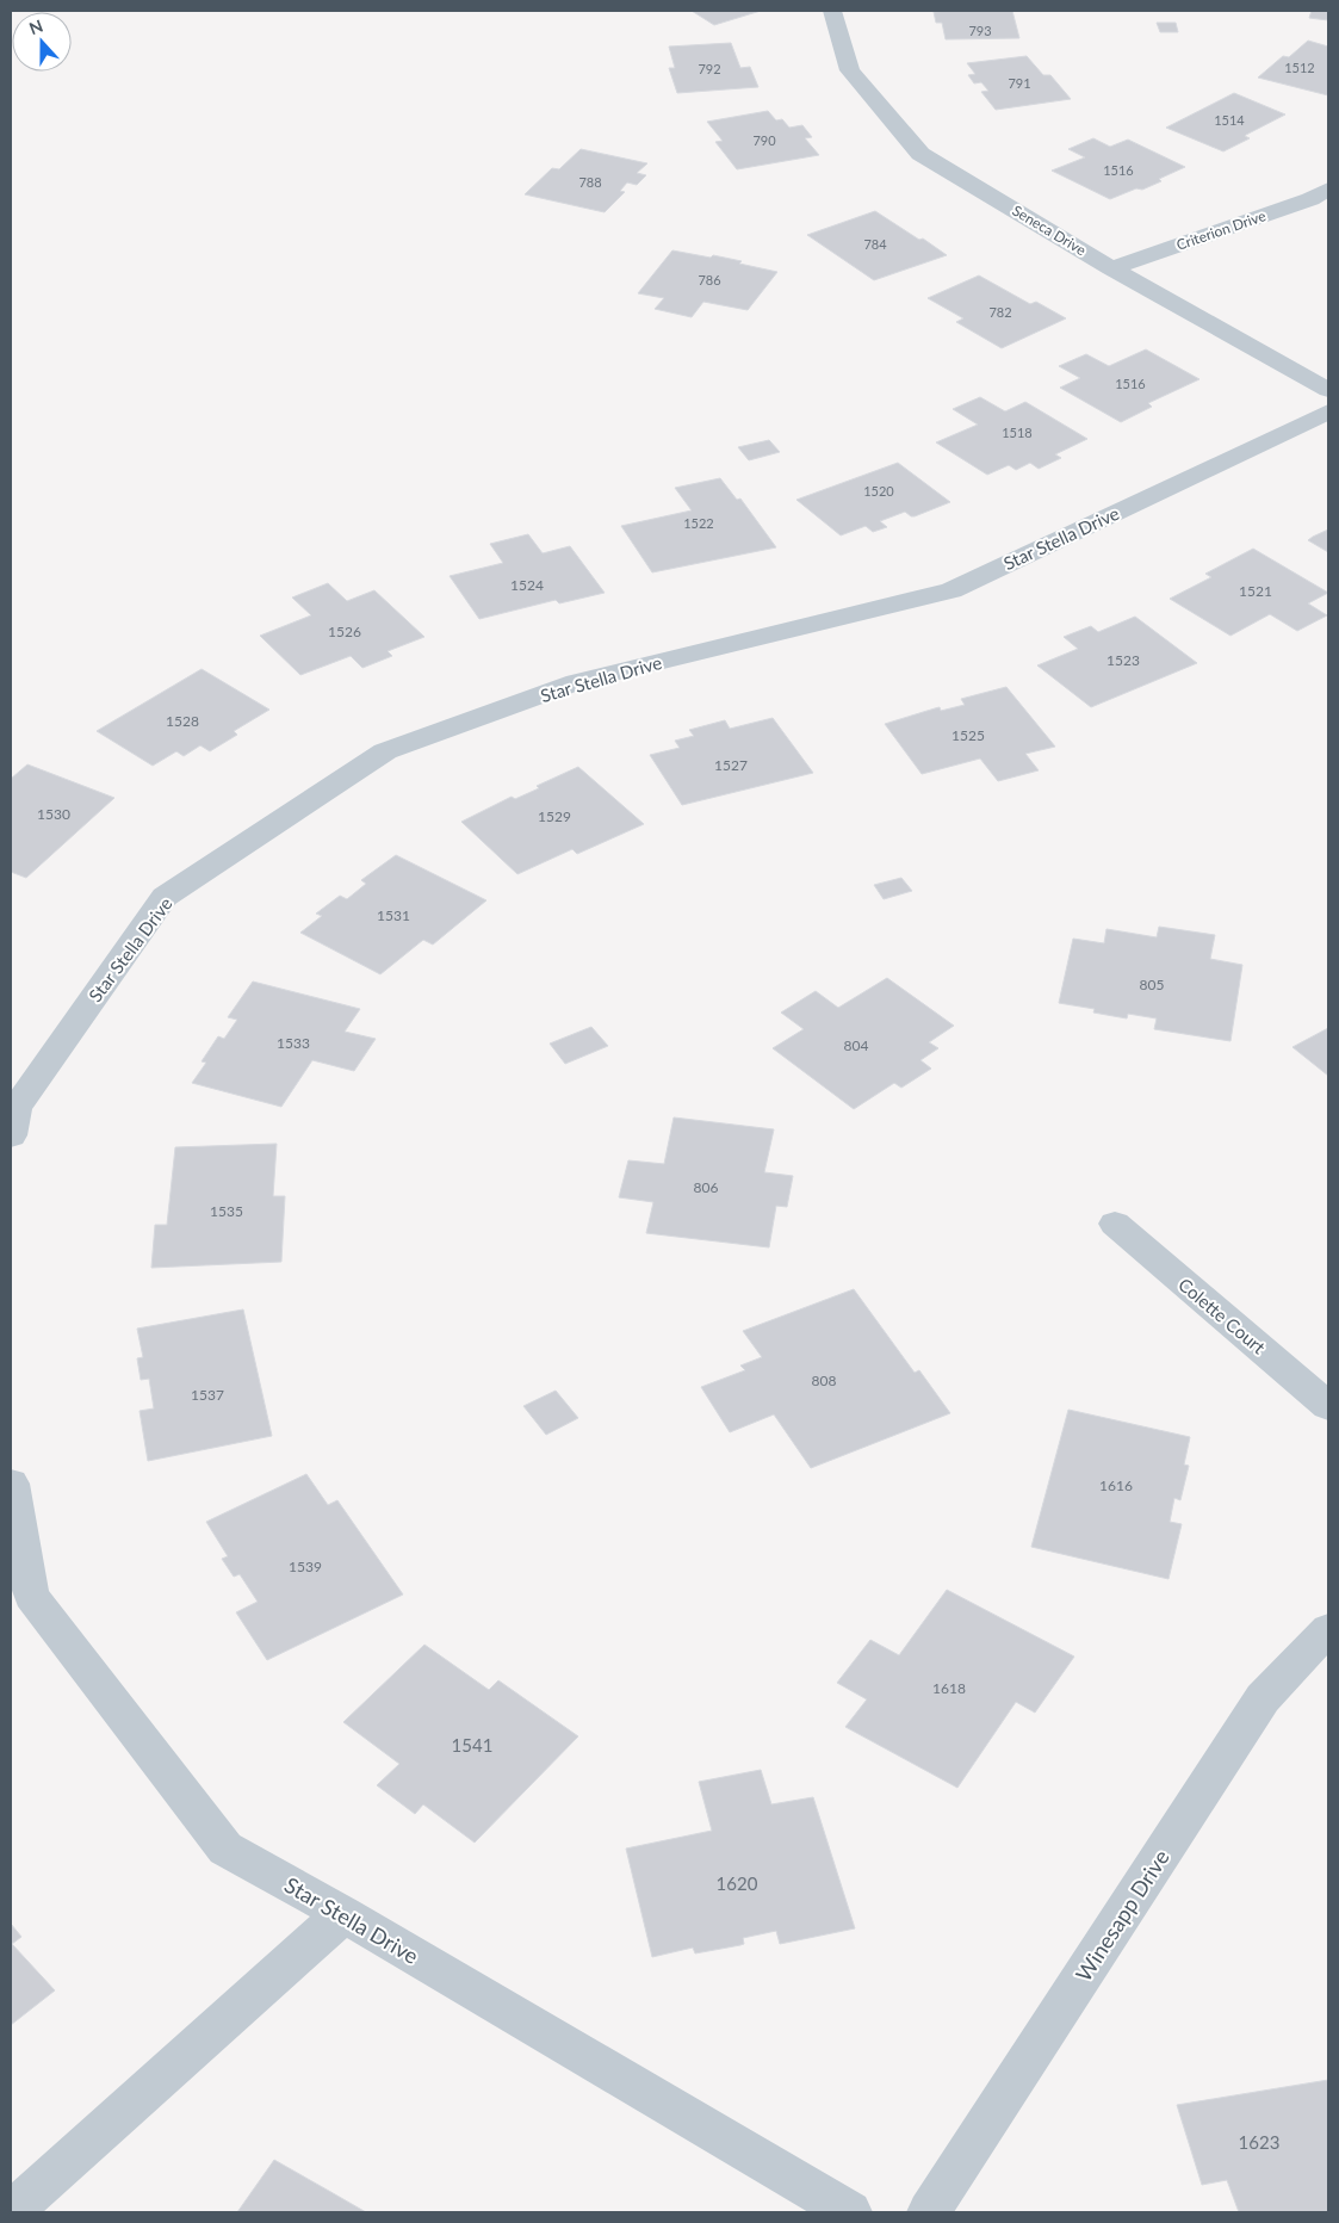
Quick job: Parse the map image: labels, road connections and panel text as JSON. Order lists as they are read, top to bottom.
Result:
{
  "streets": {
    "street": [
      "Seneca Drive",
      "Criterion Drive",
      "Star Stella Drive",
      "Colette Court",
      "Winesapp Drive"
    ]
  },
  "crossings": [
    ["Seneca Drive", "Criterion Drive"]
  ],
  "house_numbers": [
    "793",
    "1512",
    "792",
    "791",
    "1514",
    "790",
    "1516",
    "788",
    "784",
    "786",
    "782",
    "1516",
    "1518",
    "1520",
    "1522",
    "1524",
    "1521",
    "1526",
    "1523",
    "1528",
    "1525",
    "1527",
    "1530",
    "1529",
    "1531",
    "805",
    "1533",
    "804",
    "806",
    "1535",
    "808",
    "1537",
    "1616",
    "1539",
    "1618",
    "1541",
    "1620",
    "1623"
  ],
  "north": "top"
}
